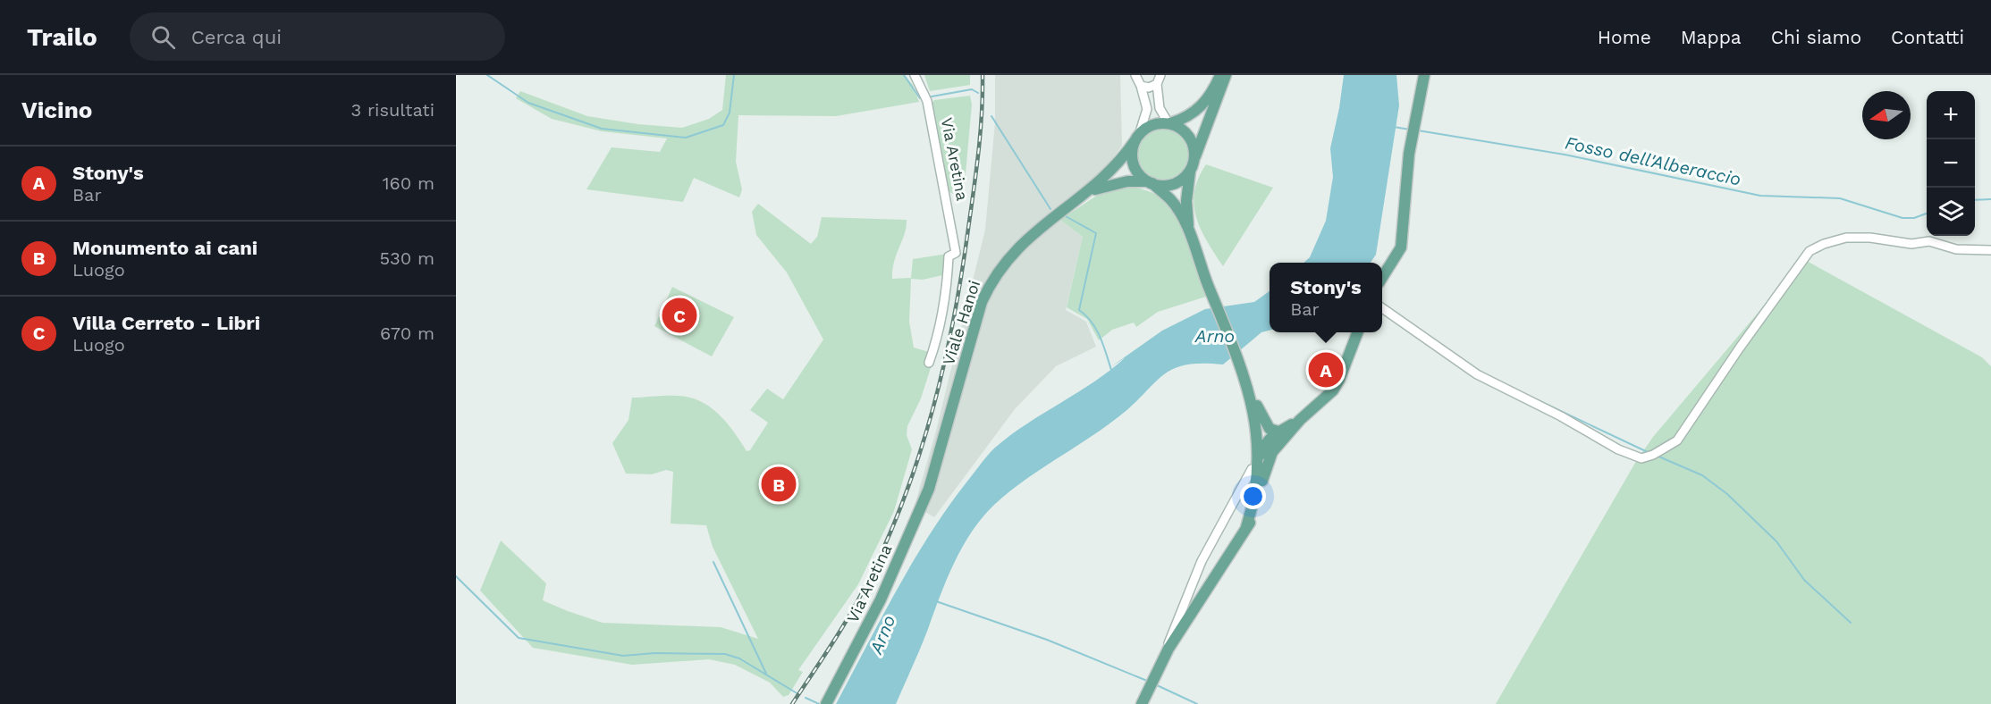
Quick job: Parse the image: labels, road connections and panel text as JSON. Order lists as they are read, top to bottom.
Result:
{
  "streets": {
    "main road": ["Via Aretina", "Viale Hanoi"]
  },
  "crossings": [
    ["Via Aretina", "Viale Hanoi"]
  ],
  "water": ["Fosso dell'Alberaccio", "Arno"],
  "north": "left",
  "page": {
    "header": "Trailo",
    "search": "Cerca qui",
    "nav": [
      "Home",
      "Mappa",
      "Chi siamo",
      "Contatti"
    ],
    "heading": ["Vicino", "3 risultati"],
    "map_buttons": ["+", "−"],
    "list": [
      {
        "mark": "A",
        "name": "Stony's",
        "note": "Bar",
        "value": "160 m"
      },
      {
        "mark": "B",
        "name": "Monumento ai cani",
        "note": "Luogo",
        "value": "530 m"
      },
      {
        "mark": "C",
        "name": "Villa Cerreto - Libri",
        "note": "Luogo",
        "value": "670 m"
      }
    ],
    "popup": ["Stony's", "Bar"],
    "pins": ["C", "A", "B"]
  }
}
